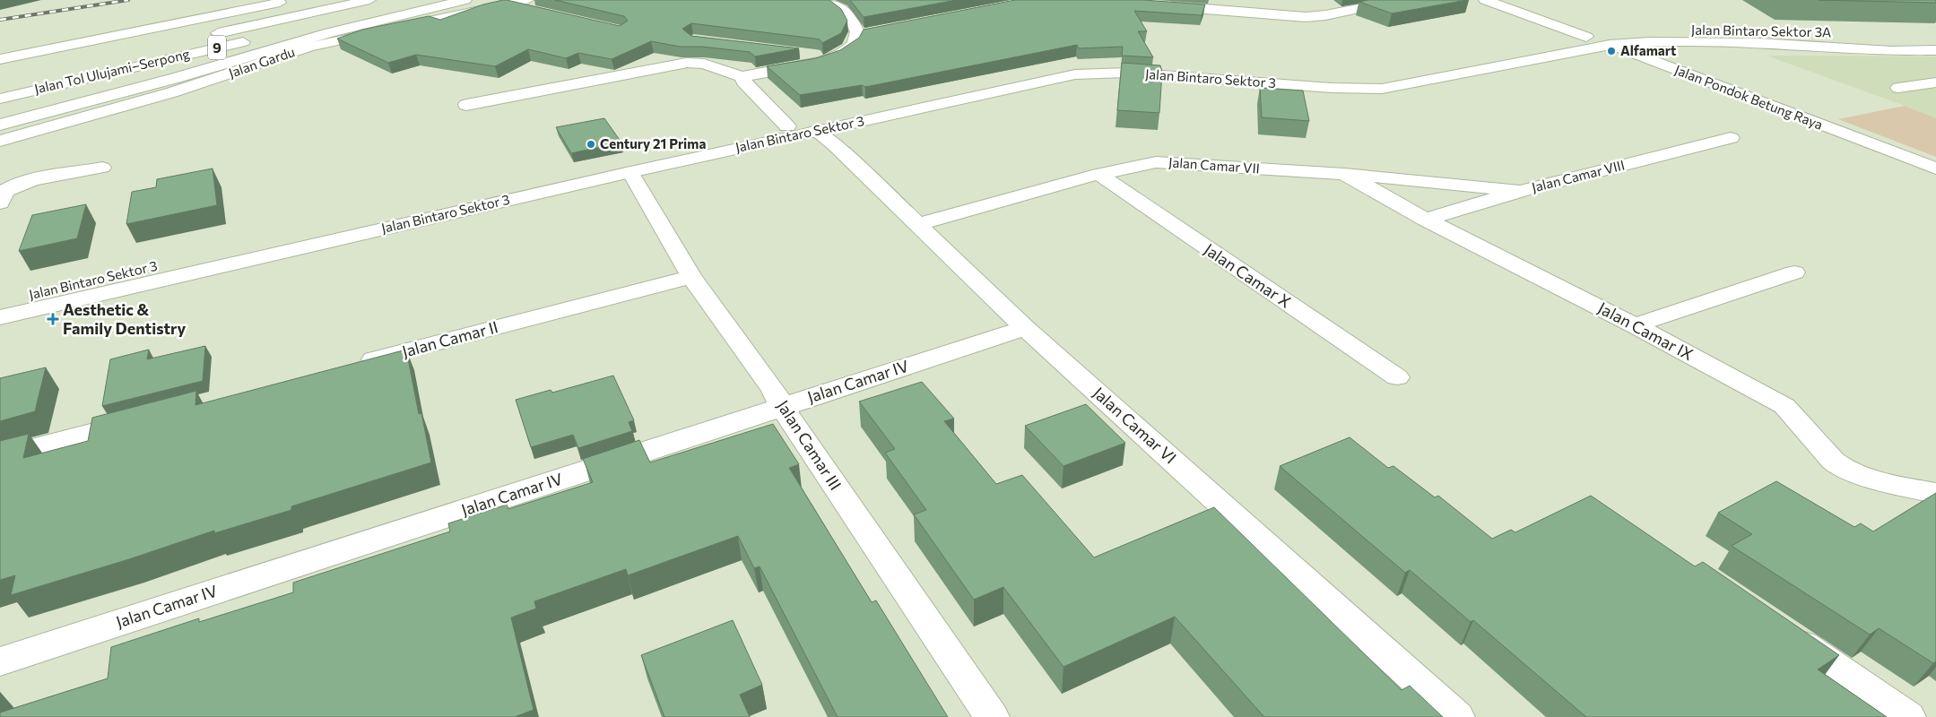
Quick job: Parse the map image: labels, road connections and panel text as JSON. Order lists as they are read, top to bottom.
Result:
{
  "streets": {
    "main road": [
      "Jalan Bintaro Sektor 3A",
      "9",
      "Jalan Gardu",
      "Jalan Tol Ulujami–Serpong",
      "Jalan Bintaro Sektor 3",
      "Jalan Pondok Betung Raya",
      "Jalan Camar VII",
      "Jalan Camar VIII",
      "Jalan Camar X",
      "Jalan Camar IX",
      "Jalan Camar II",
      "Jalan Camar IV",
      "Jalan Camar VI",
      "Jalan Camar III"
    ]
  },
  "crossings": [
    ["Jalan Bintaro Sektor 3A", "Jalan Bintaro Sektor 3"],
    ["Jalan Bintaro Sektor 3A", "Jalan Pondok Betung Raya"],
    ["Jalan Bintaro Sektor 3", "Jalan Pondok Betung Raya"],
    ["Jalan Bintaro Sektor 3", "Jalan Camar VI"],
    ["Jalan Bintaro Sektor 3", "Jalan Camar III"],
    ["Jalan Camar VII", "Jalan Camar VIII"],
    ["Jalan Camar VII", "Jalan Camar X"],
    ["Jalan Camar VII", "Jalan Camar IX"],
    ["Jalan Camar VII", "Jalan Camar VI"],
    ["Jalan Camar VIII", "Jalan Camar IX"],
    ["Jalan Camar II", "Jalan Camar III"],
    ["Jalan Camar IV", "Jalan Camar VI"],
    ["Jalan Camar IV", "Jalan Camar III"]
  ],
  "places": {
    "other": ["Alfamart", "Century 21 Prima"],
    "health": ["Aesthetic & Family Dentistry"]
  }
}
